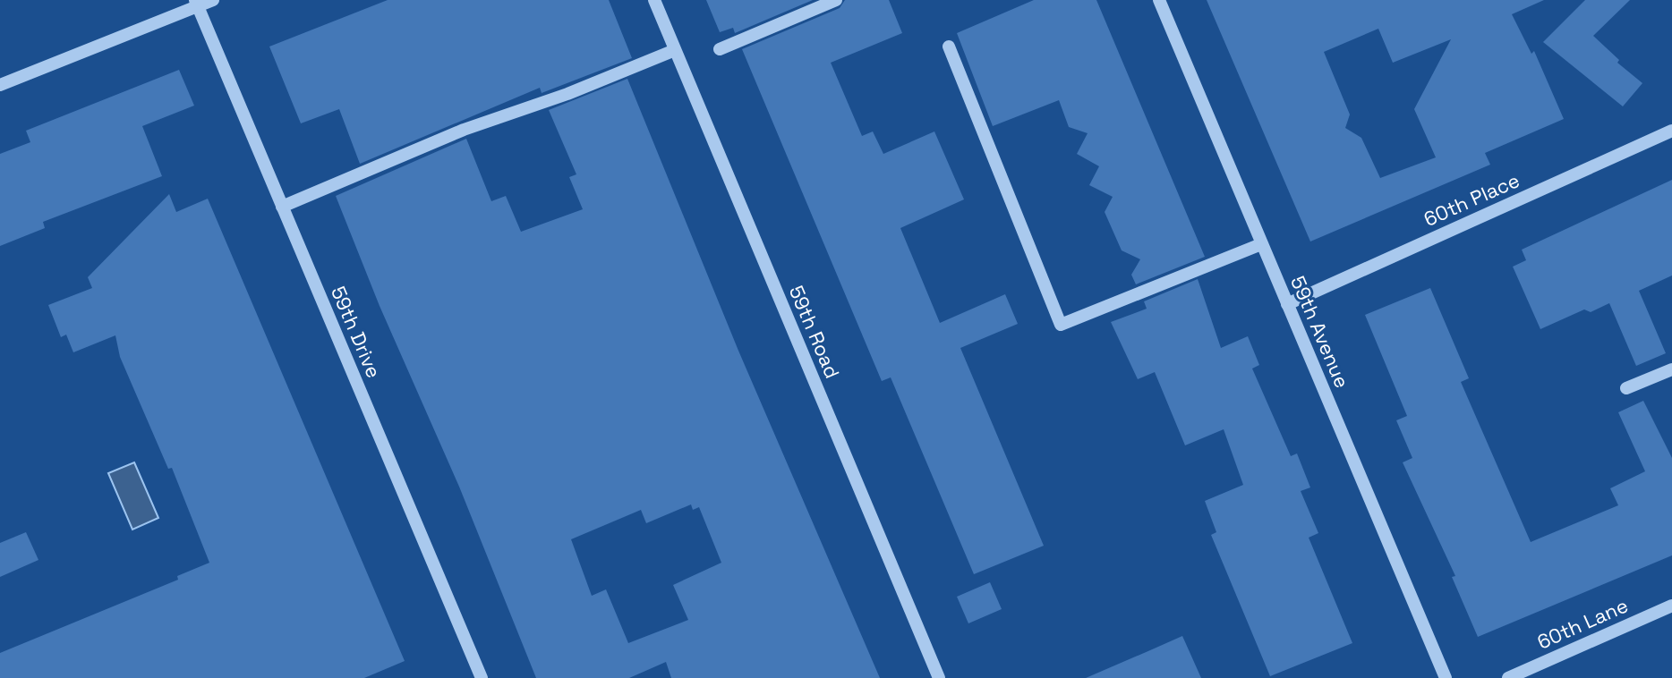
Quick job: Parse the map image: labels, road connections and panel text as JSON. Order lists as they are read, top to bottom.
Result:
{
  "streets": {
    "street": [
      "60th Place",
      "59th Drive",
      "59th Road",
      "59th Avenue",
      "60th Lane"
    ]
  },
  "crossings": [
    ["60th Place", "59th Avenue"]
  ]
}
